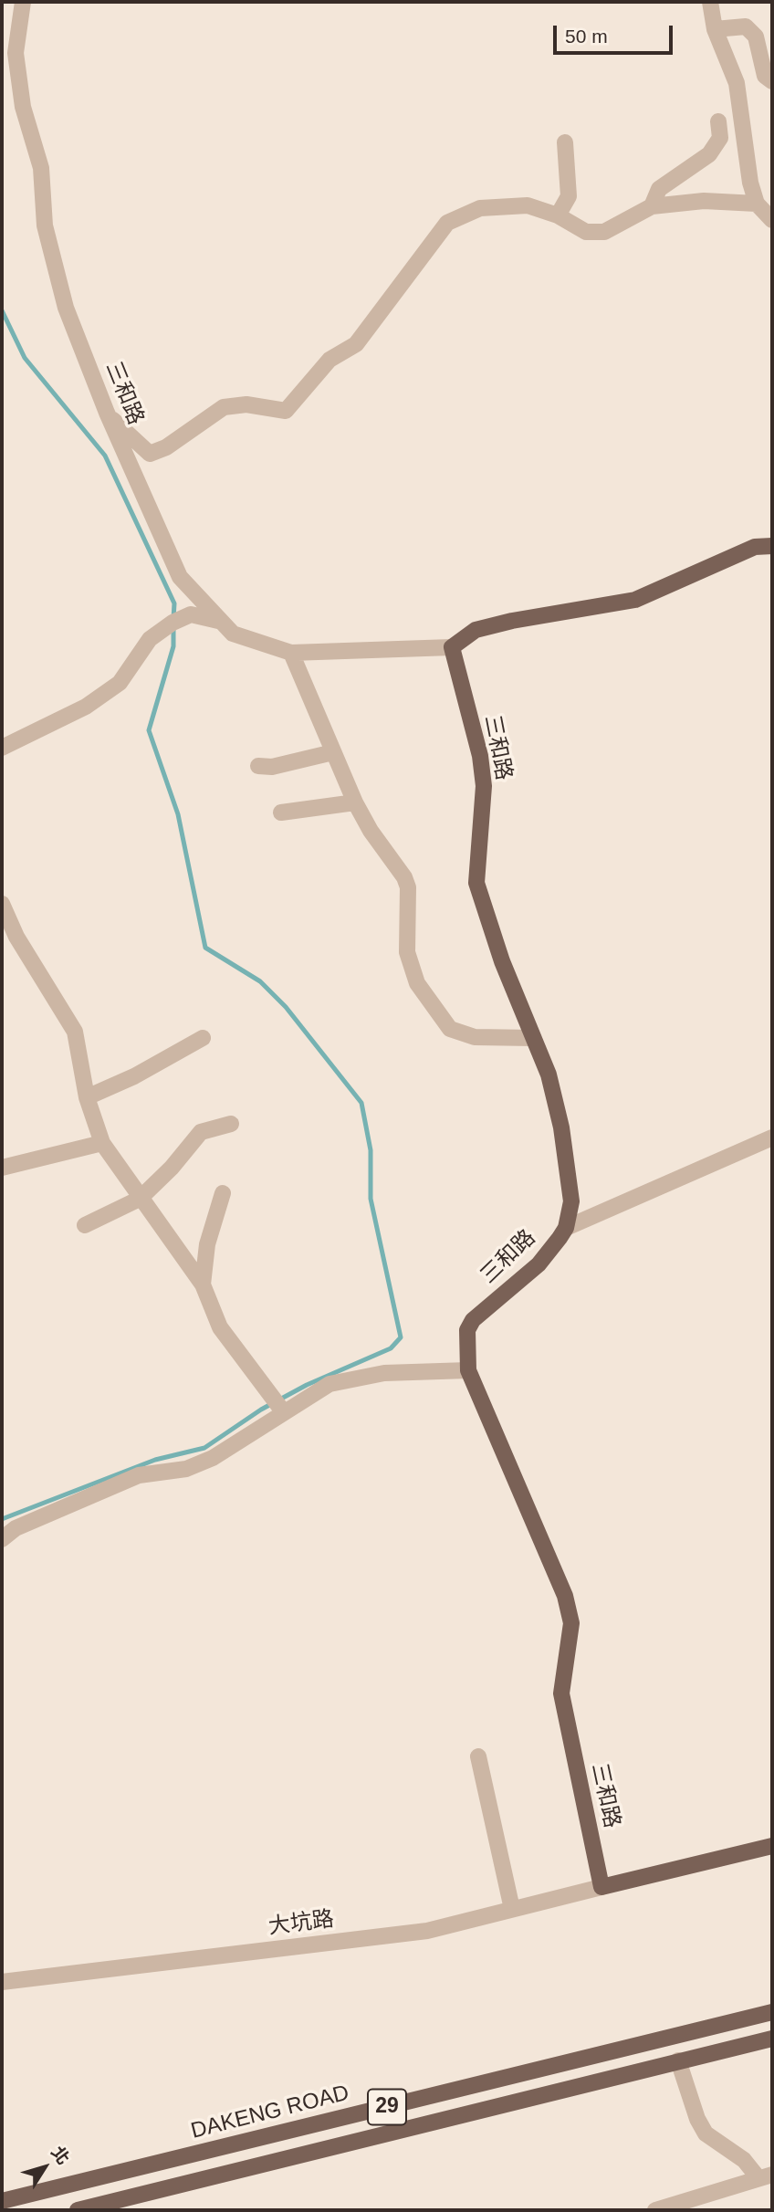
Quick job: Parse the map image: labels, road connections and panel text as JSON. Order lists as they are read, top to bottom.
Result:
{
  "streets": {
    "main road": ["三和路", "29", "DAKENG ROAD"],
    "street": ["大坑路"]
  },
  "crossings": [
    ["三和路", "大坑路"]
  ],
  "scale_bar": "50 m",
  "north": "top right"
}
